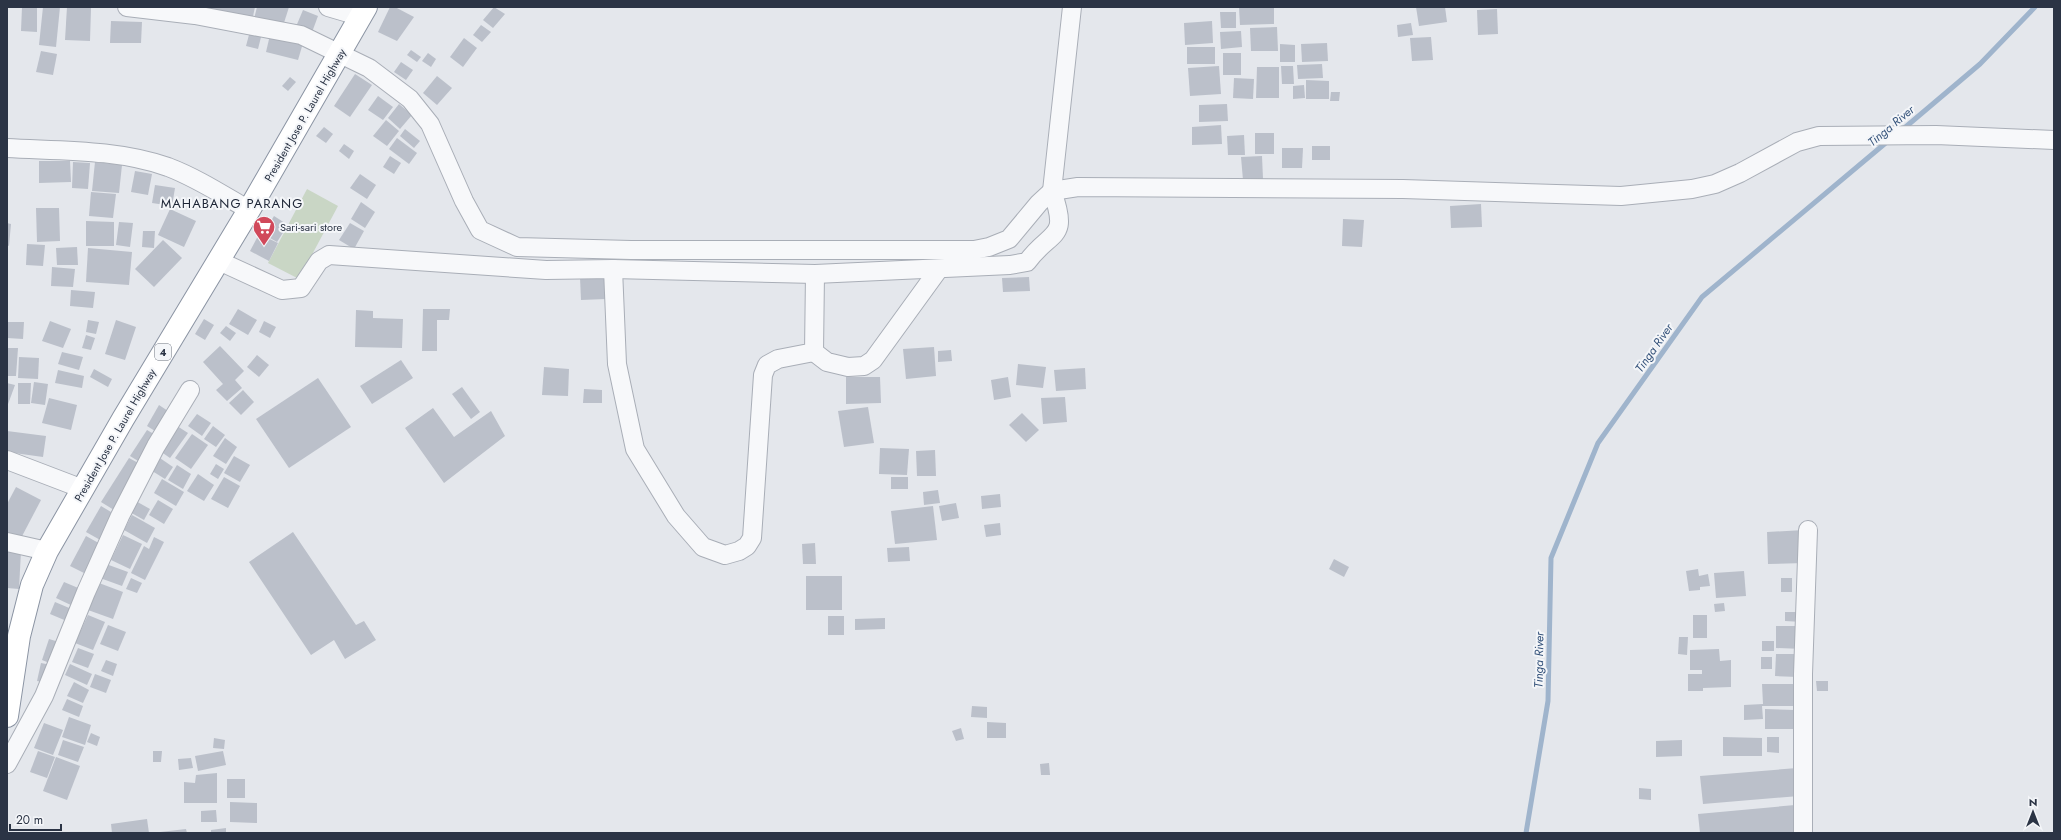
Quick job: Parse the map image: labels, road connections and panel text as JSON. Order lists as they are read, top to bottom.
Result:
{
  "streets": {
    "highway": ["President Jose P. Laurel Highway", "4"]
  },
  "districts": ["MAHABANG PARANG"],
  "water": ["Tinga River"],
  "places": {
    "supermarket": ["Sari-sari store"]
  },
  "scale_bar": "20 m",
  "north": "top"
}
